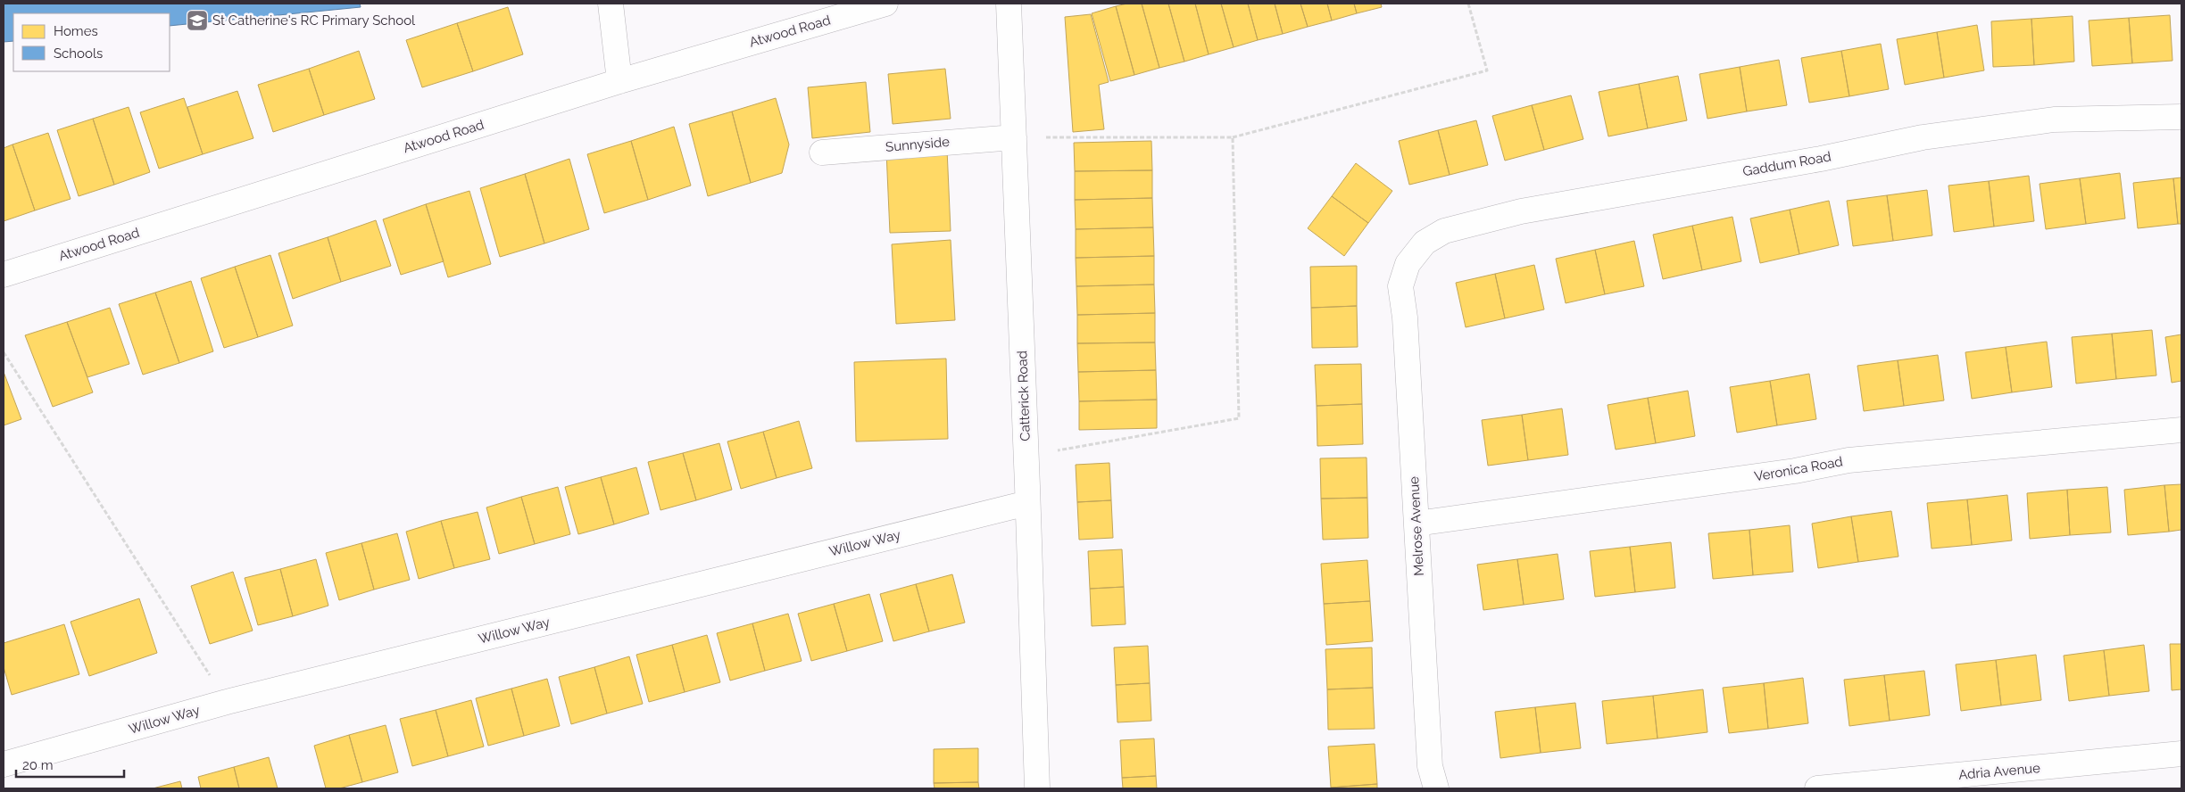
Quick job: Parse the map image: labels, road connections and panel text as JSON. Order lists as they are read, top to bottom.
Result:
{
  "streets": {
    "street": [
      "Atwood Road",
      "Sunnyside",
      "Gaddum Road",
      "Catterick Road",
      "Veronica Road",
      "Melrose Avenue",
      "Willow Way",
      "Adria Avenue"
    ]
  },
  "crossings": [
    ["Sunnyside", "Catterick Road"],
    ["Gaddum Road", "Melrose Avenue"],
    ["Catterick Road", "Willow Way"],
    ["Veronica Road", "Melrose Avenue"]
  ],
  "places": {
    "school or university": ["St Catherine's RC Primary School"]
  },
  "legend": ["Homes", "Schools"],
  "scale_bar": "20 m"
}
